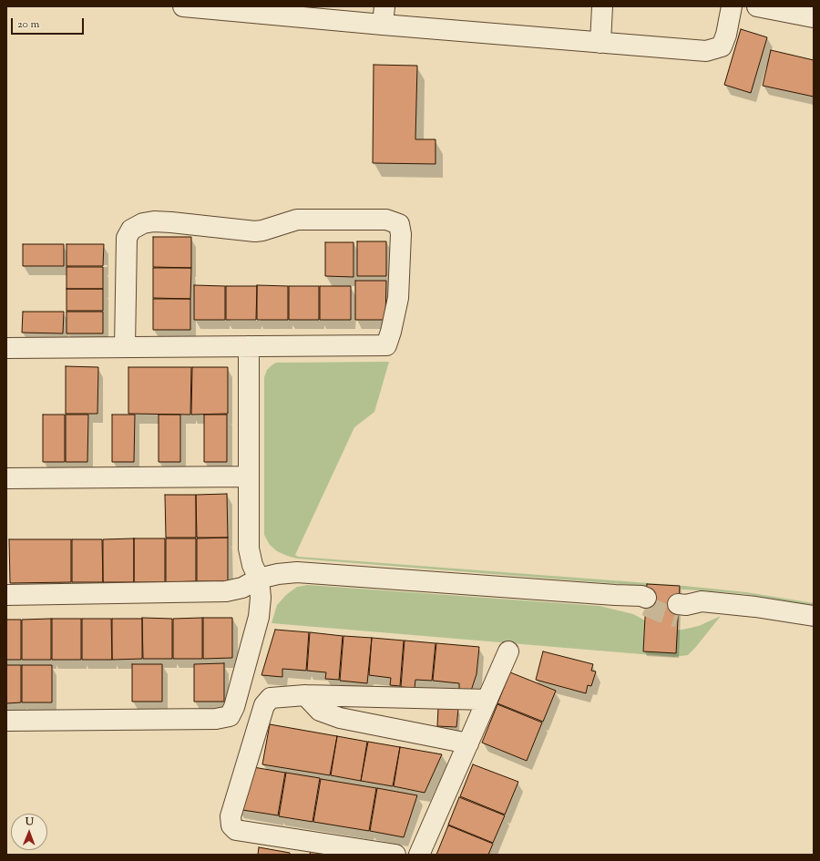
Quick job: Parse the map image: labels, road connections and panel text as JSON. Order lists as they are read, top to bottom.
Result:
{
  "scale_bar": "20 m",
  "north": "top"
}
